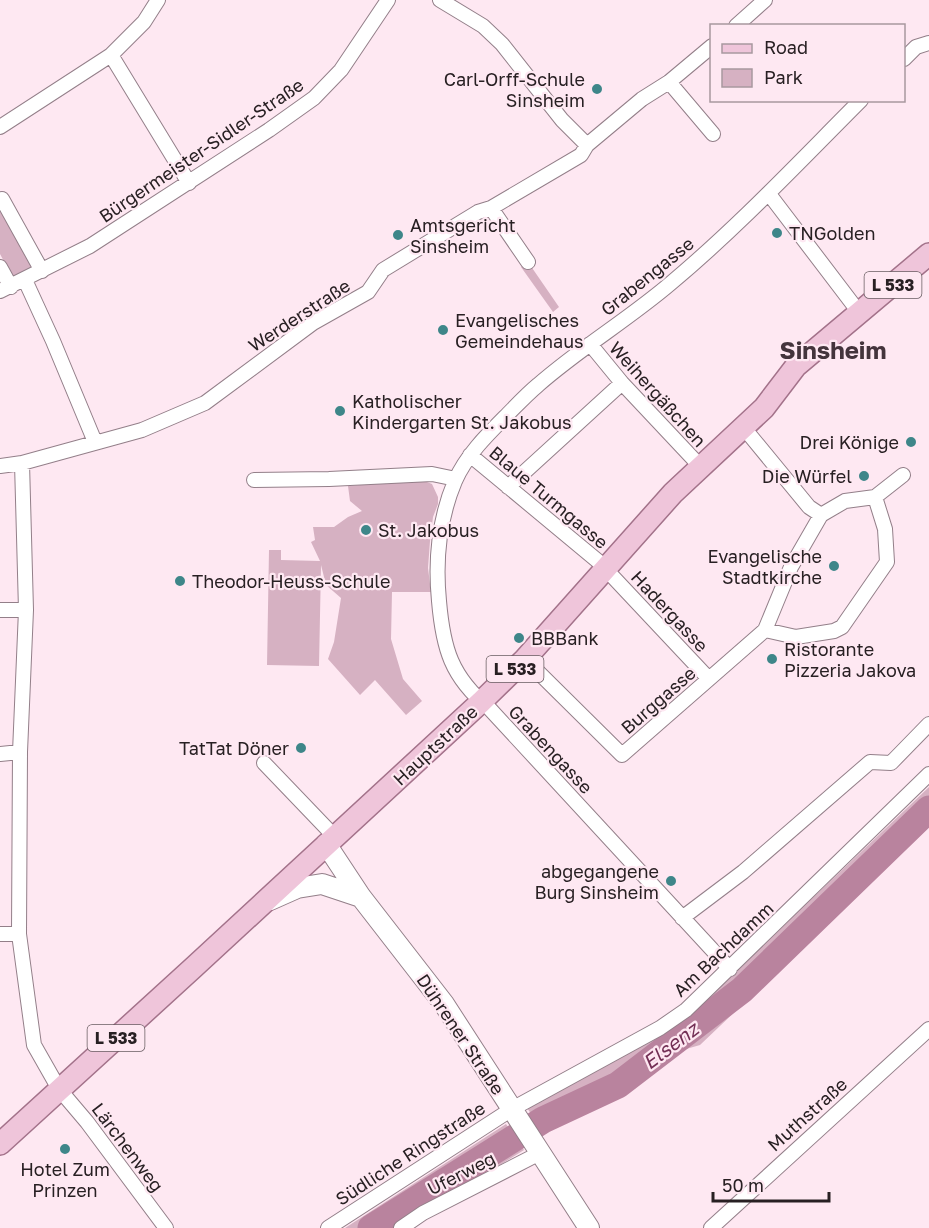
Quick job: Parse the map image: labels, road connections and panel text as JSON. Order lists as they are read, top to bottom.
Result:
{
  "streets": {
    "main road": ["L 533", "Hauptstraße", "Dührener Straße"],
    "street": [
      "Bürgermeister-Sidler-Straße",
      "Grabengasse",
      "Werderstraße",
      "Weihergäßchen",
      "Blaue Turmgasse",
      "Hadergasse",
      "Burggasse",
      "Am Bachdamm",
      "Muthstraße",
      "Lärchenweg",
      "Südliche Ringstraße",
      "Uferweg"
    ]
  },
  "crossings": [
    ["Grabengasse", "Weihergäßchen"],
    ["Grabengasse", "Blaue Turmgasse"],
    ["Grabengasse", "Hauptstraße"],
    ["Grabengasse", "Am Bachdamm"],
    ["Werderstraße", "Lärchenweg"],
    ["Weihergäßchen", "Hauptstraße"],
    ["Blaue Turmgasse", "Hadergasse"],
    ["Blaue Turmgasse", "Hauptstraße"],
    ["Hadergasse", "Burggasse"],
    ["Hadergasse", "Hauptstraße"],
    ["Burggasse", "Hauptstraße"],
    ["Hauptstraße", "Dührener Straße"],
    ["Hauptstraße", "Lärchenweg"],
    ["Am Bachdamm", "Dührener Straße"],
    ["Am Bachdamm", "Südliche Ringstraße"],
    ["Dührener Straße", "Südliche Ringstraße"],
    ["Dührener Straße", "Uferweg"]
  ],
  "districts": ["Sinsheim"],
  "water": ["Elsenz"],
  "places": [
    "Carl-Orff-Schule Sinsheim",
    "TNGolden",
    "Amtsgericht Sinsheim",
    "Evangelisches Gemeindehaus",
    "Katholischer Kindergarten St. Jakobus",
    "Drei Könige",
    "Die Würfel",
    "St. Jakobus",
    "Evangelische Stadtkirche",
    "Theodor-Heuss-Schule",
    "BBBank",
    "Ristorante Pizzeria Jakova",
    "TatTat Döner",
    "abgegangene Burg Sinsheim",
    "Hotel Zum Prinzen"
  ],
  "legend": ["Road", "Park"],
  "scale_bar": "50 m"
}
